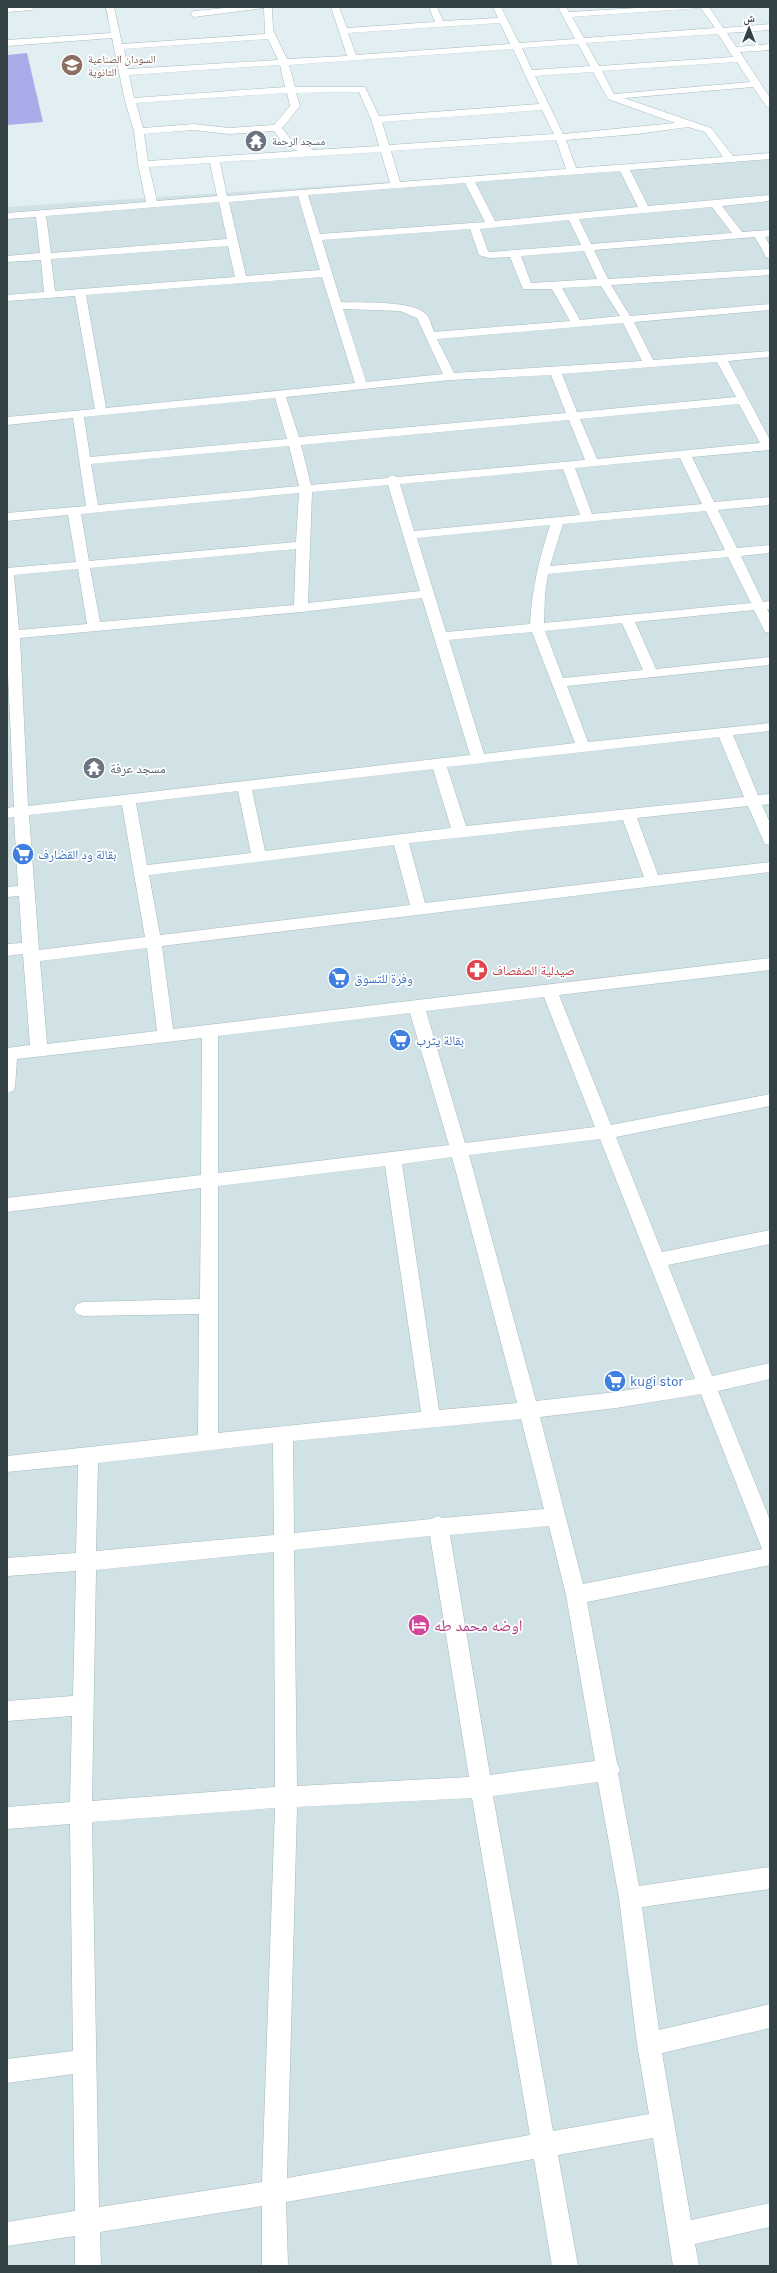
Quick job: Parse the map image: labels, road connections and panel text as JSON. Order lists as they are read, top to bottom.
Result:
{
  "places": {
    "school or university": ["السودان الصناعية الثانوية"],
    "temple": ["مسجد الرحمة", "مسجد عرفة"],
    "supermarket": [
      "بقالة ود القضارف",
      "وفرة للتسوق",
      "بقالة يثرب",
      "kugi stor"
    ],
    "pharmacy": ["صيدلية الصفصاف"],
    "hotel": ["اوضه محمد طه"]
  },
  "north": "top"
}
